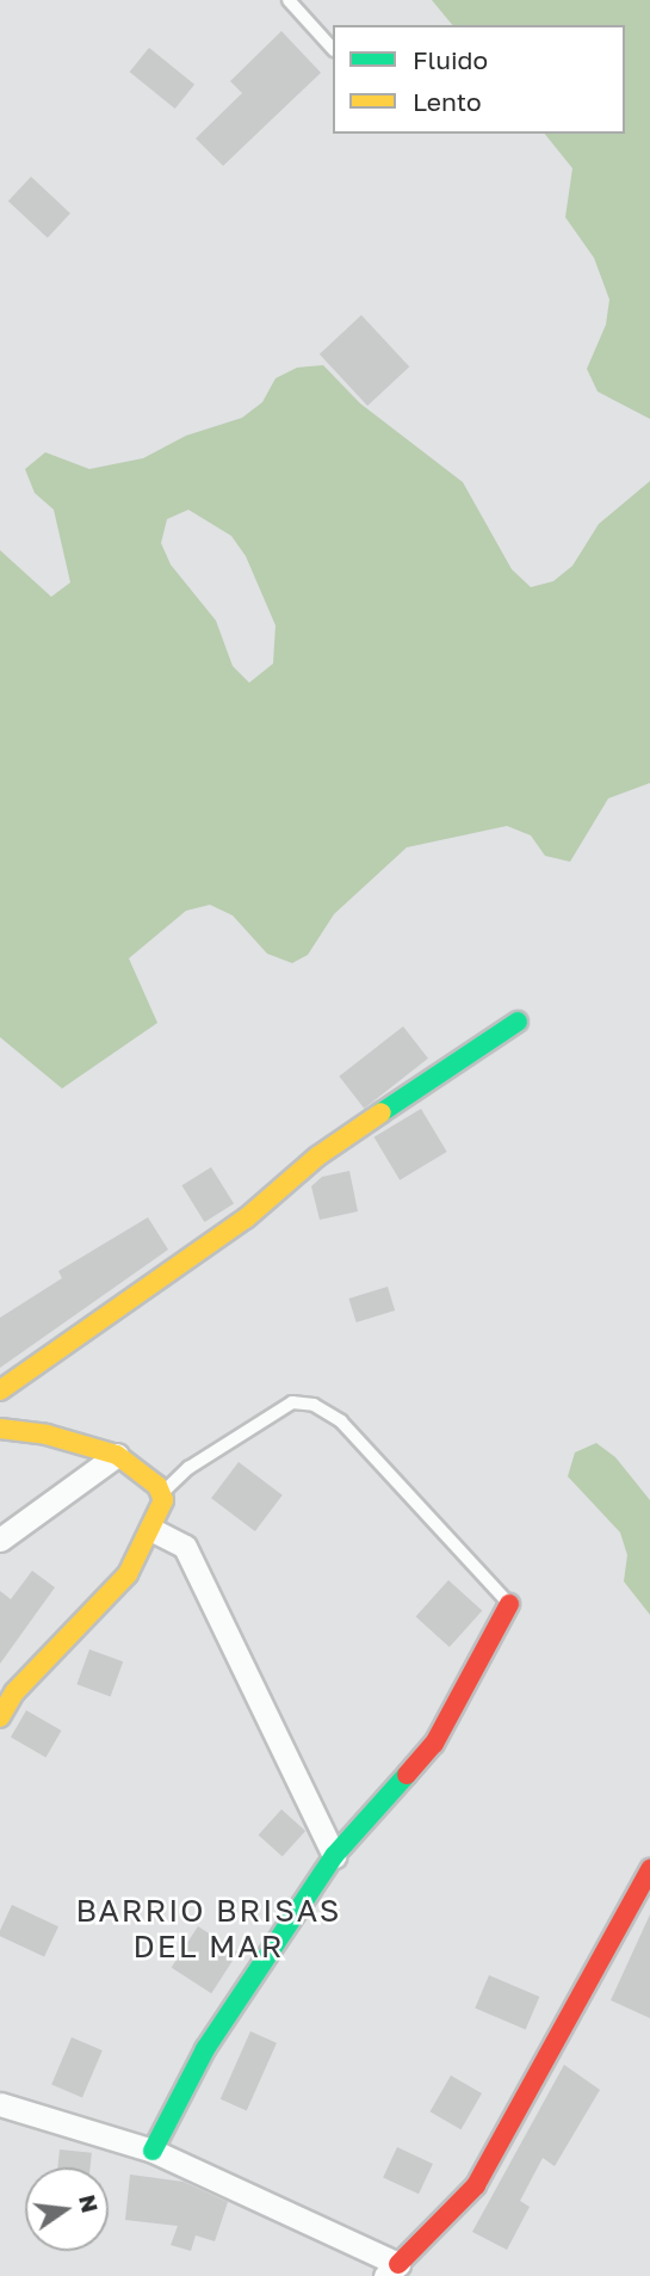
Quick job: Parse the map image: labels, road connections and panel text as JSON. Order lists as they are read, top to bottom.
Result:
{
  "districts": ["BARRIO BRISAS DEL MAR"],
  "legend": ["Fluido", "Lento"],
  "north": "right"
}
